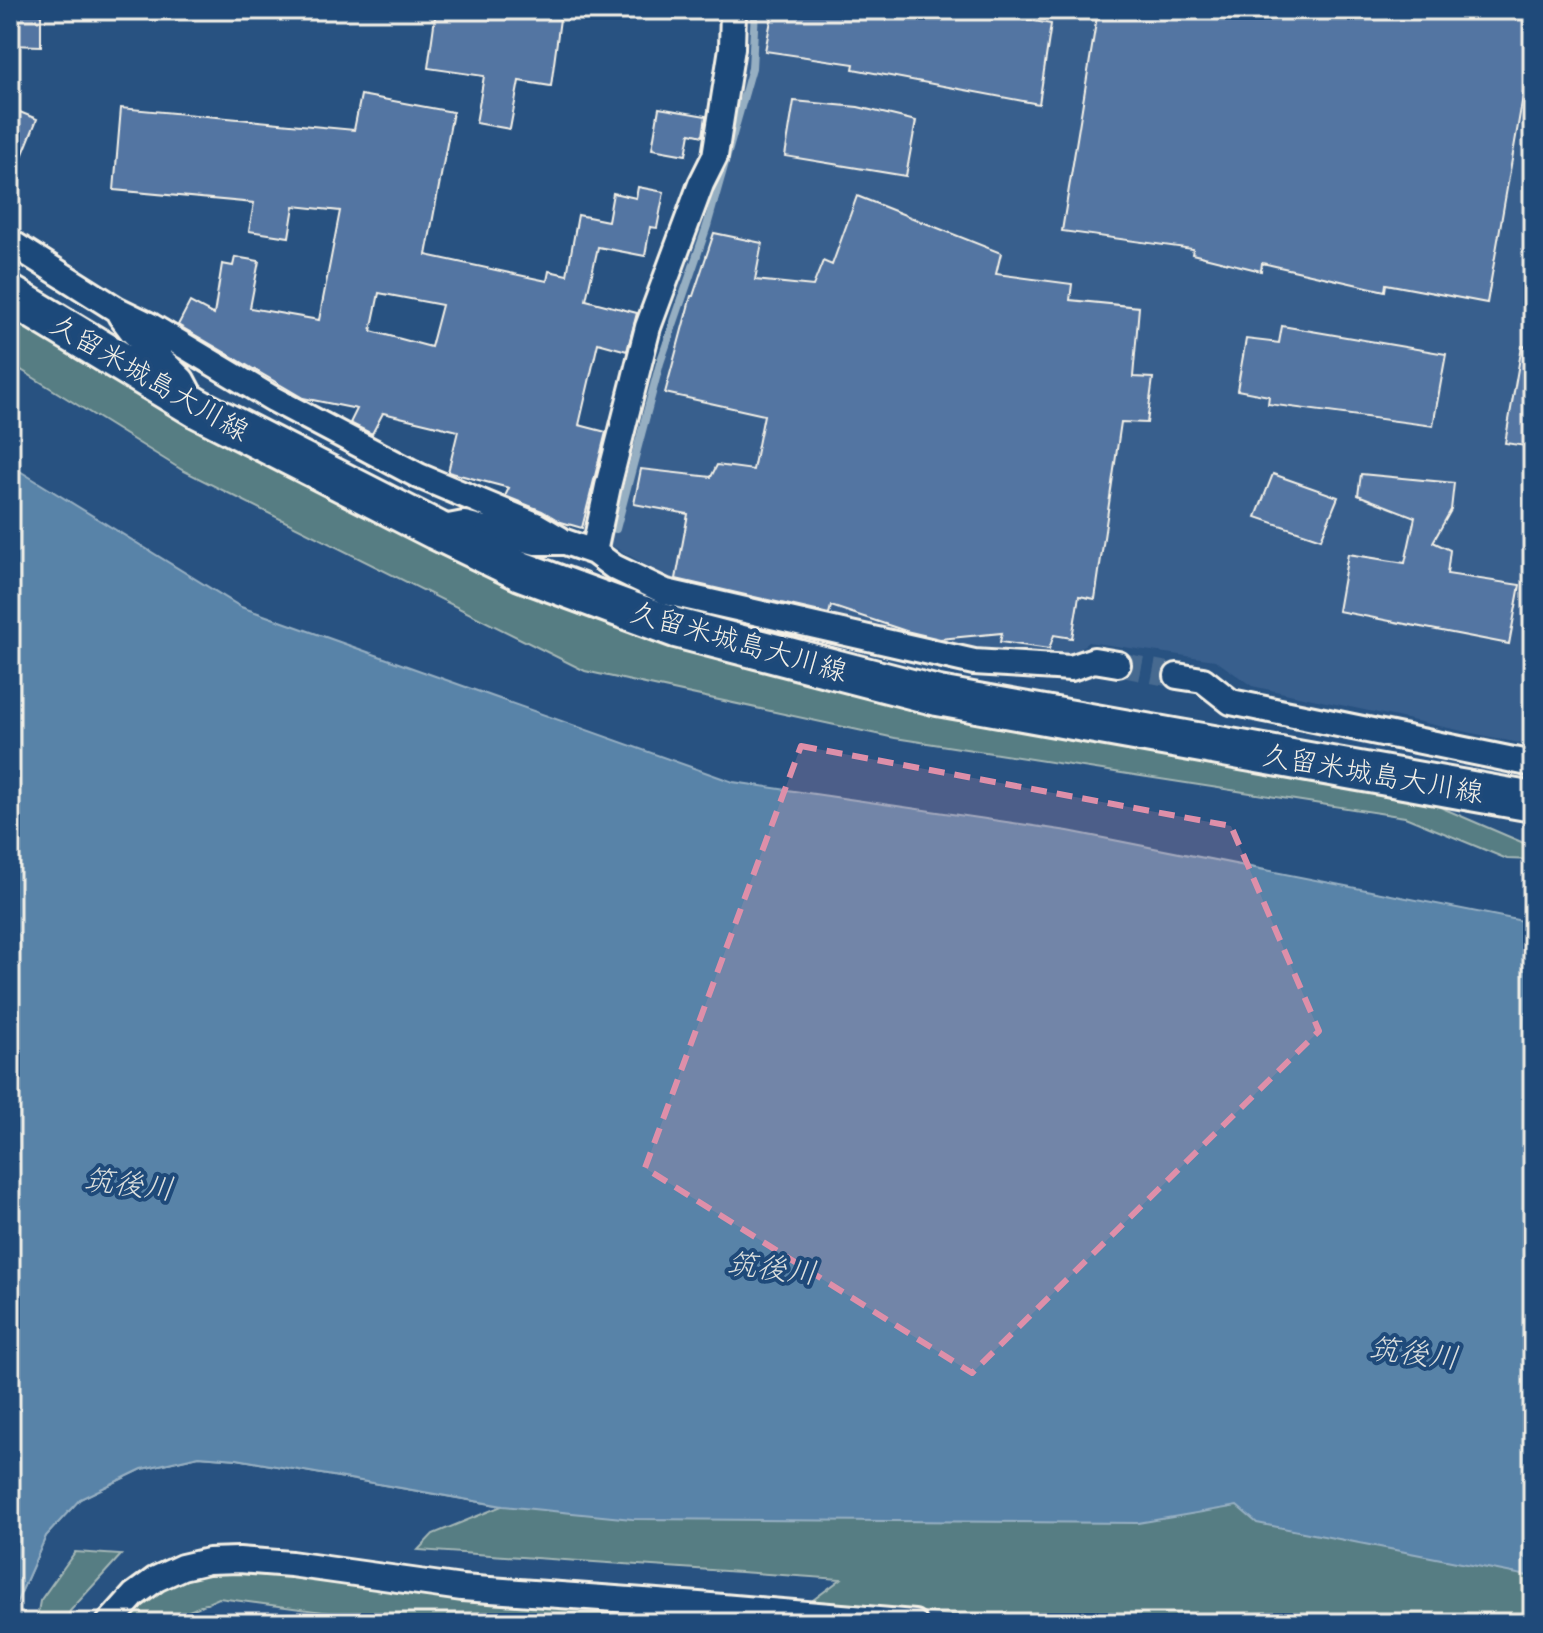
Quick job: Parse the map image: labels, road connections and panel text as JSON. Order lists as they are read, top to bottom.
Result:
{
  "streets": {
    "main road": ["久留米城島大川線"]
  },
  "water": ["筑後川"]
}
